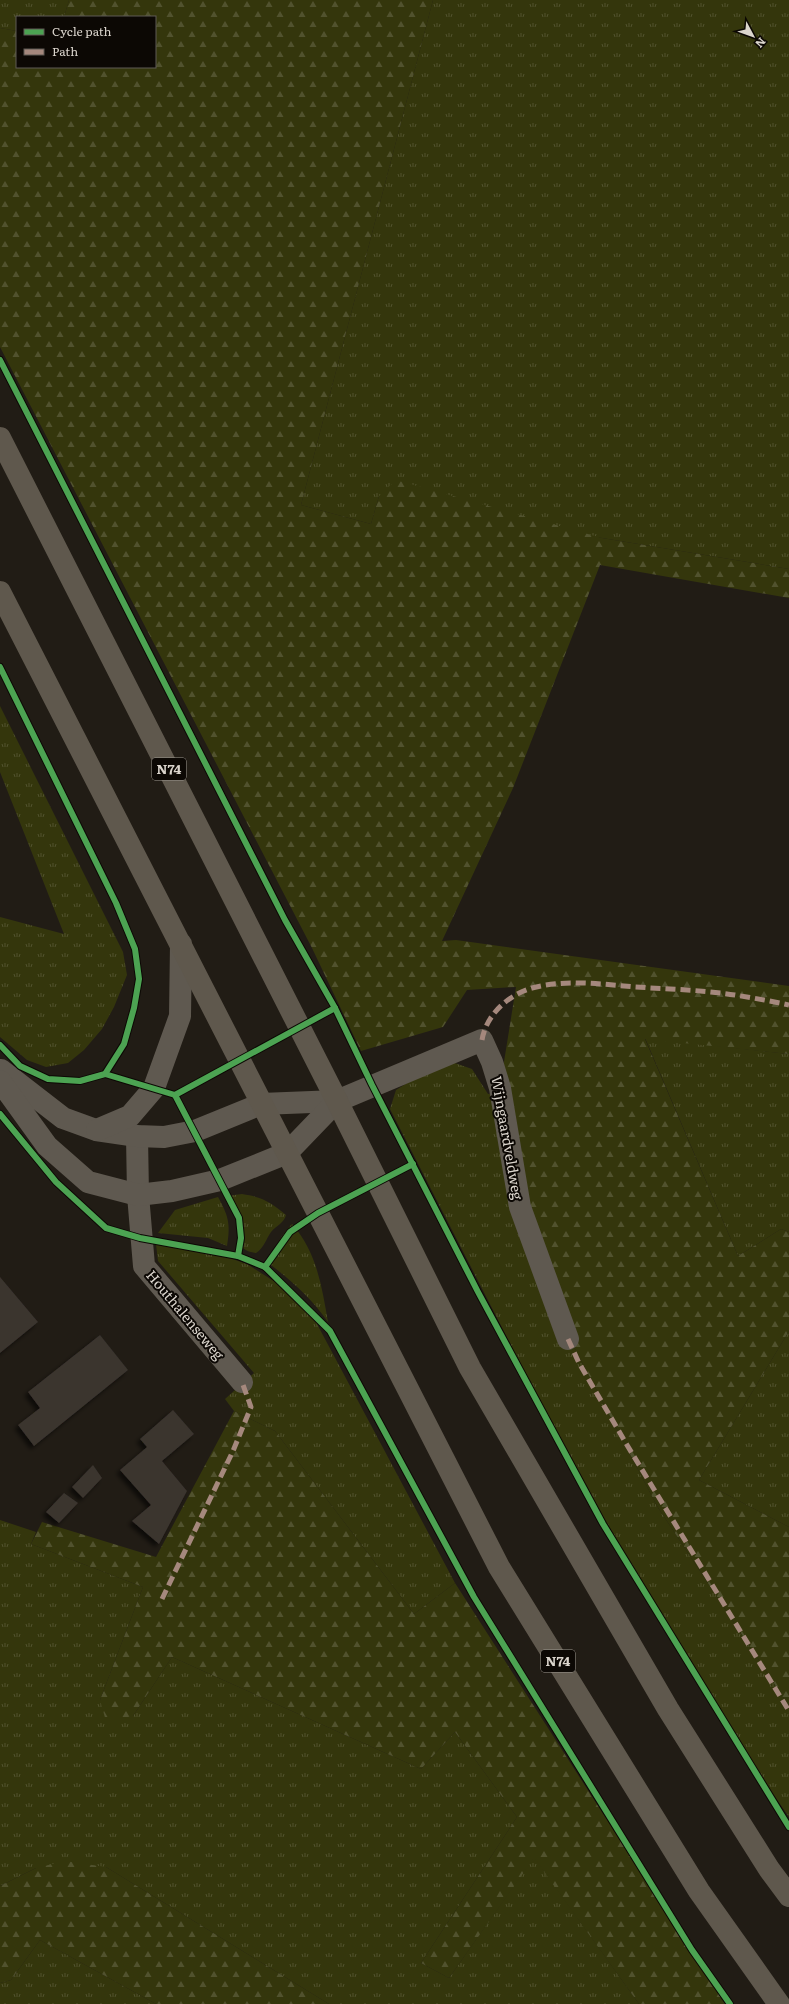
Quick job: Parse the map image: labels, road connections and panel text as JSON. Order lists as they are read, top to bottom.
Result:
{
  "streets": {
    "highway": ["N74"],
    "street": ["Wijngaardveldweg", "Houthalenseweg"]
  },
  "crossings": [
    ["N74", "Wijngaardveldweg"]
  ],
  "legend": ["Cycle path", "Path"],
  "north": "bottom right"
}
